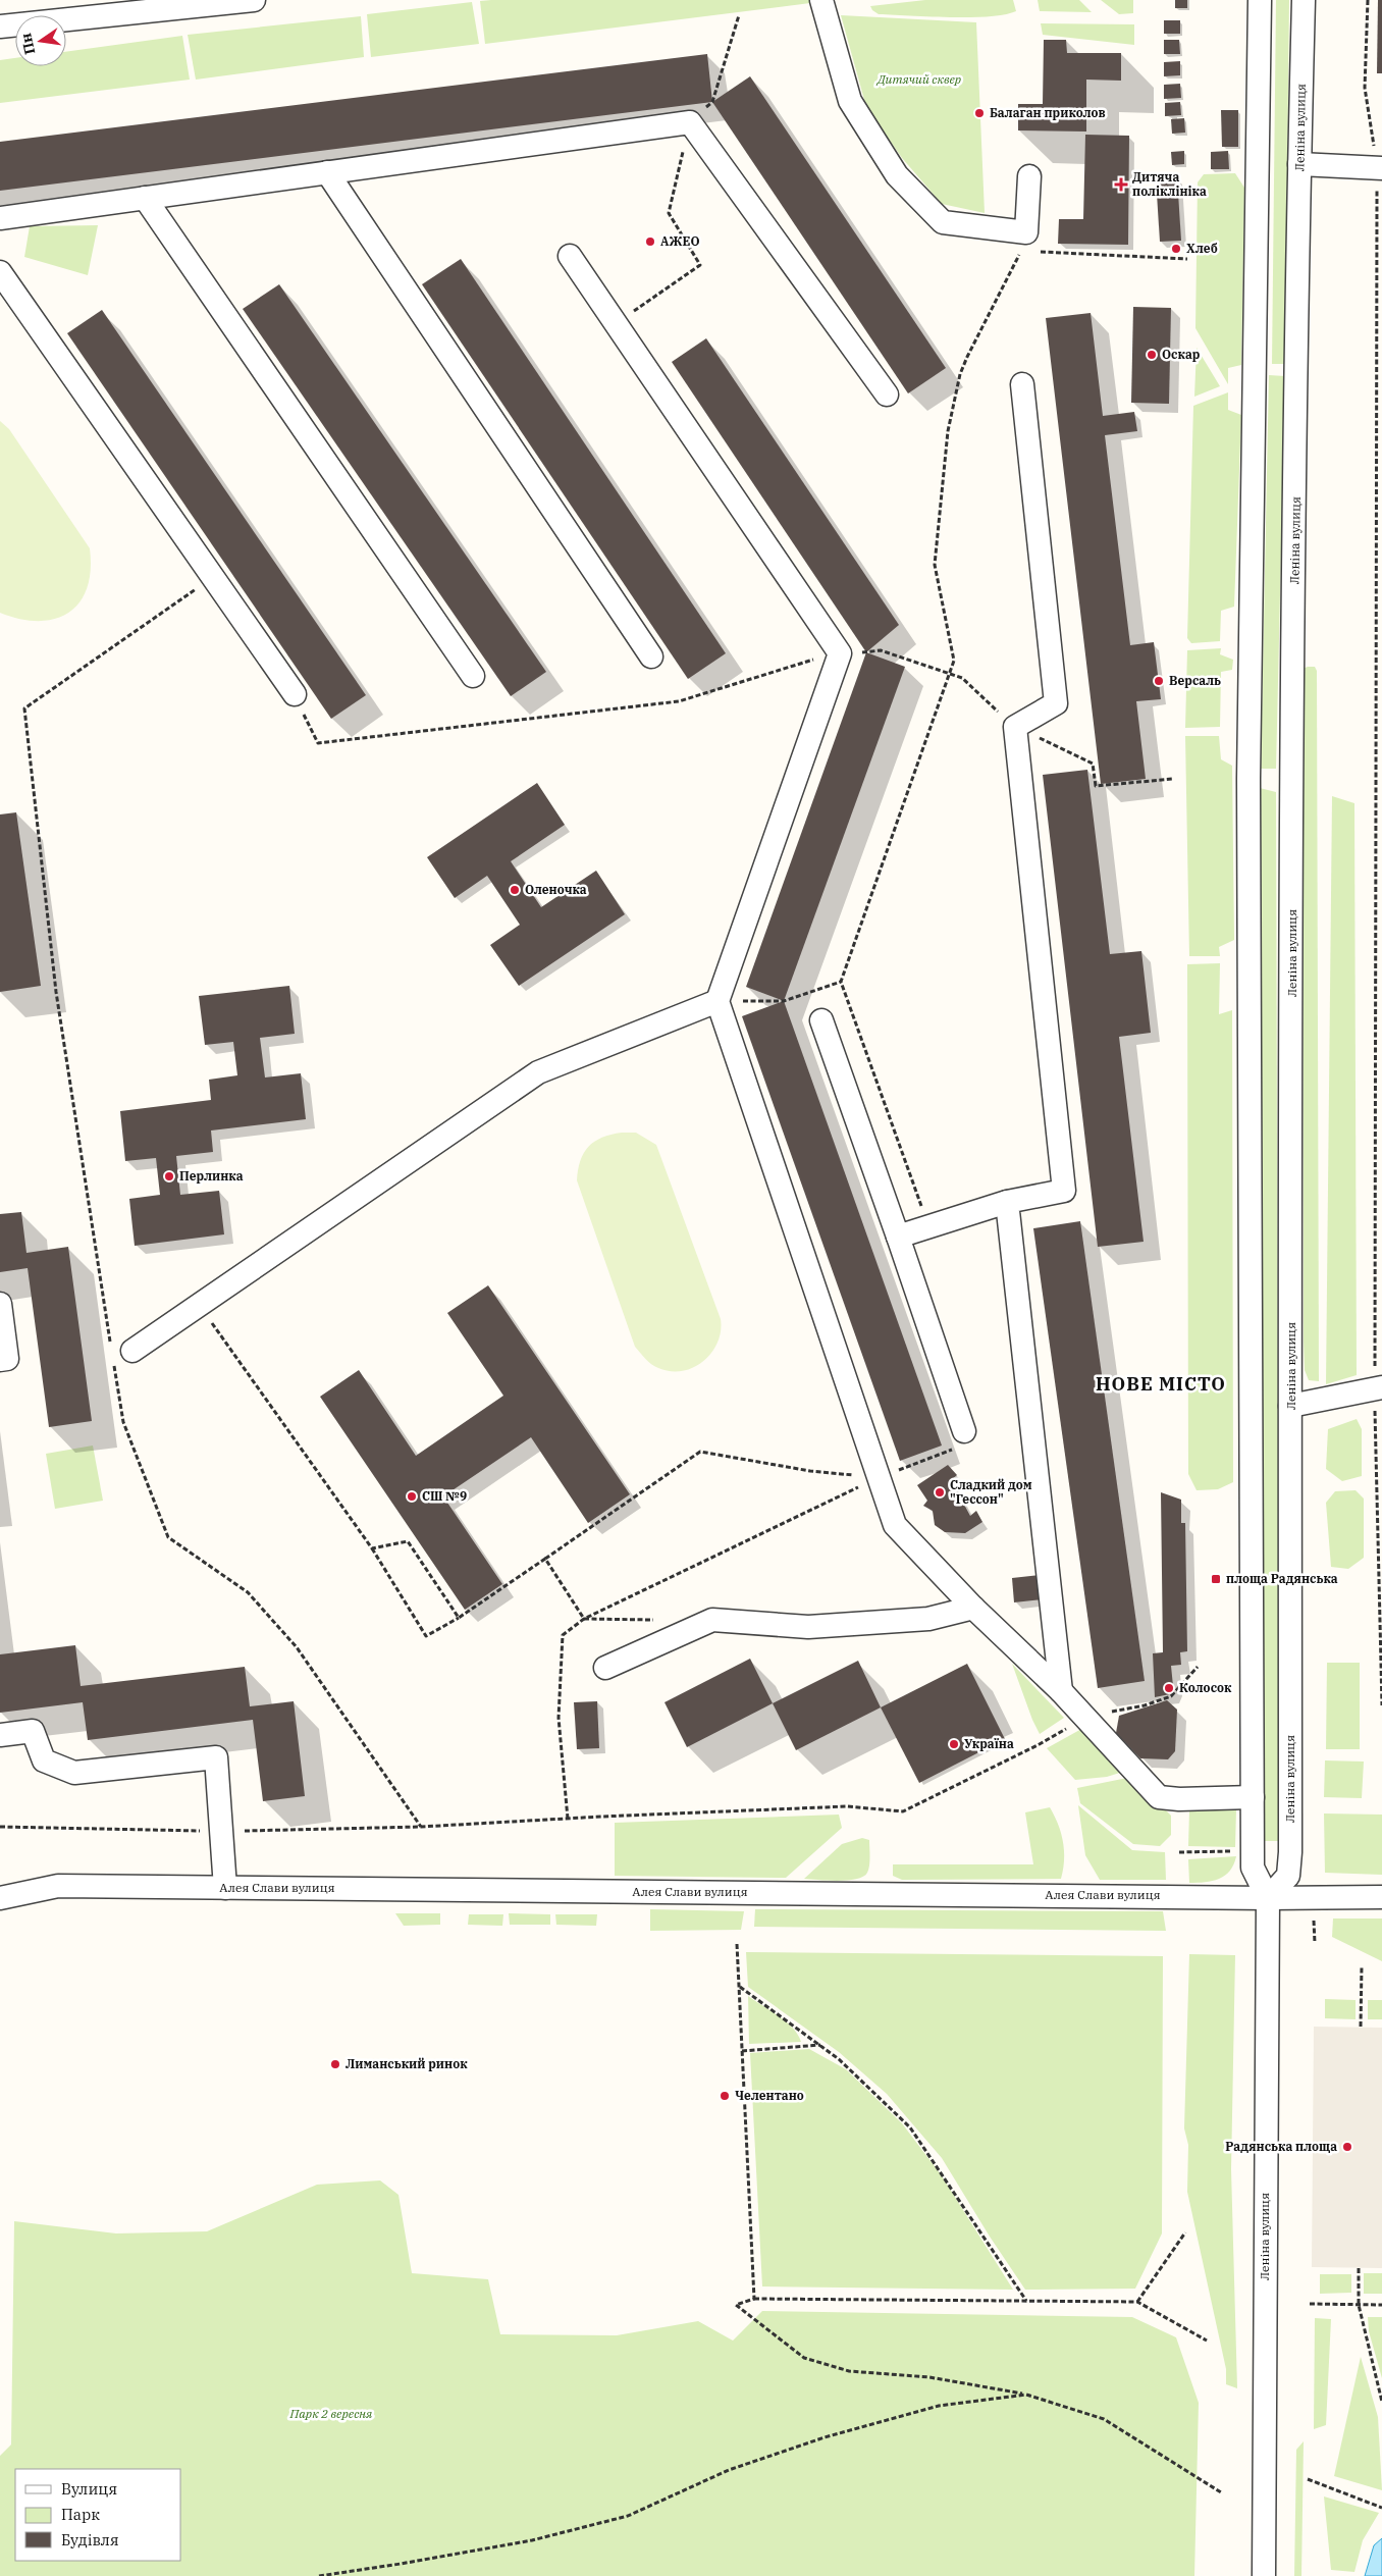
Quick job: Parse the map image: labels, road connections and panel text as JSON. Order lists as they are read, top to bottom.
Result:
{
  "streets": {
    "street": ["Леніна вулиця", "Алея Слави вулиця"]
  },
  "crossings": [
    ["Леніна вулиця", "Алея Слави вулиця"]
  ],
  "districts": ["НОВЕ МІСТО"],
  "parks": ["Дитячий сквер", "Парк 2 вересня"],
  "places": {
    "other": [
      "Балаган приколов",
      "АЖЕО",
      "Хлеб",
      "Оскар",
      "Версаль",
      "Оленочка",
      "Перлинка",
      "Сладкий дом \"Гессон\"",
      "СШ №9",
      "Колосок",
      "Україна",
      "Лиманський ринок",
      "Челентано",
      "Радянська площа"
    ],
    "health": ["Дитяча поліклініка"],
    "transit": ["площа Радянська"]
  },
  "legend": ["Вулиця", "Парк", "Будівля"],
  "north": "left"
}
